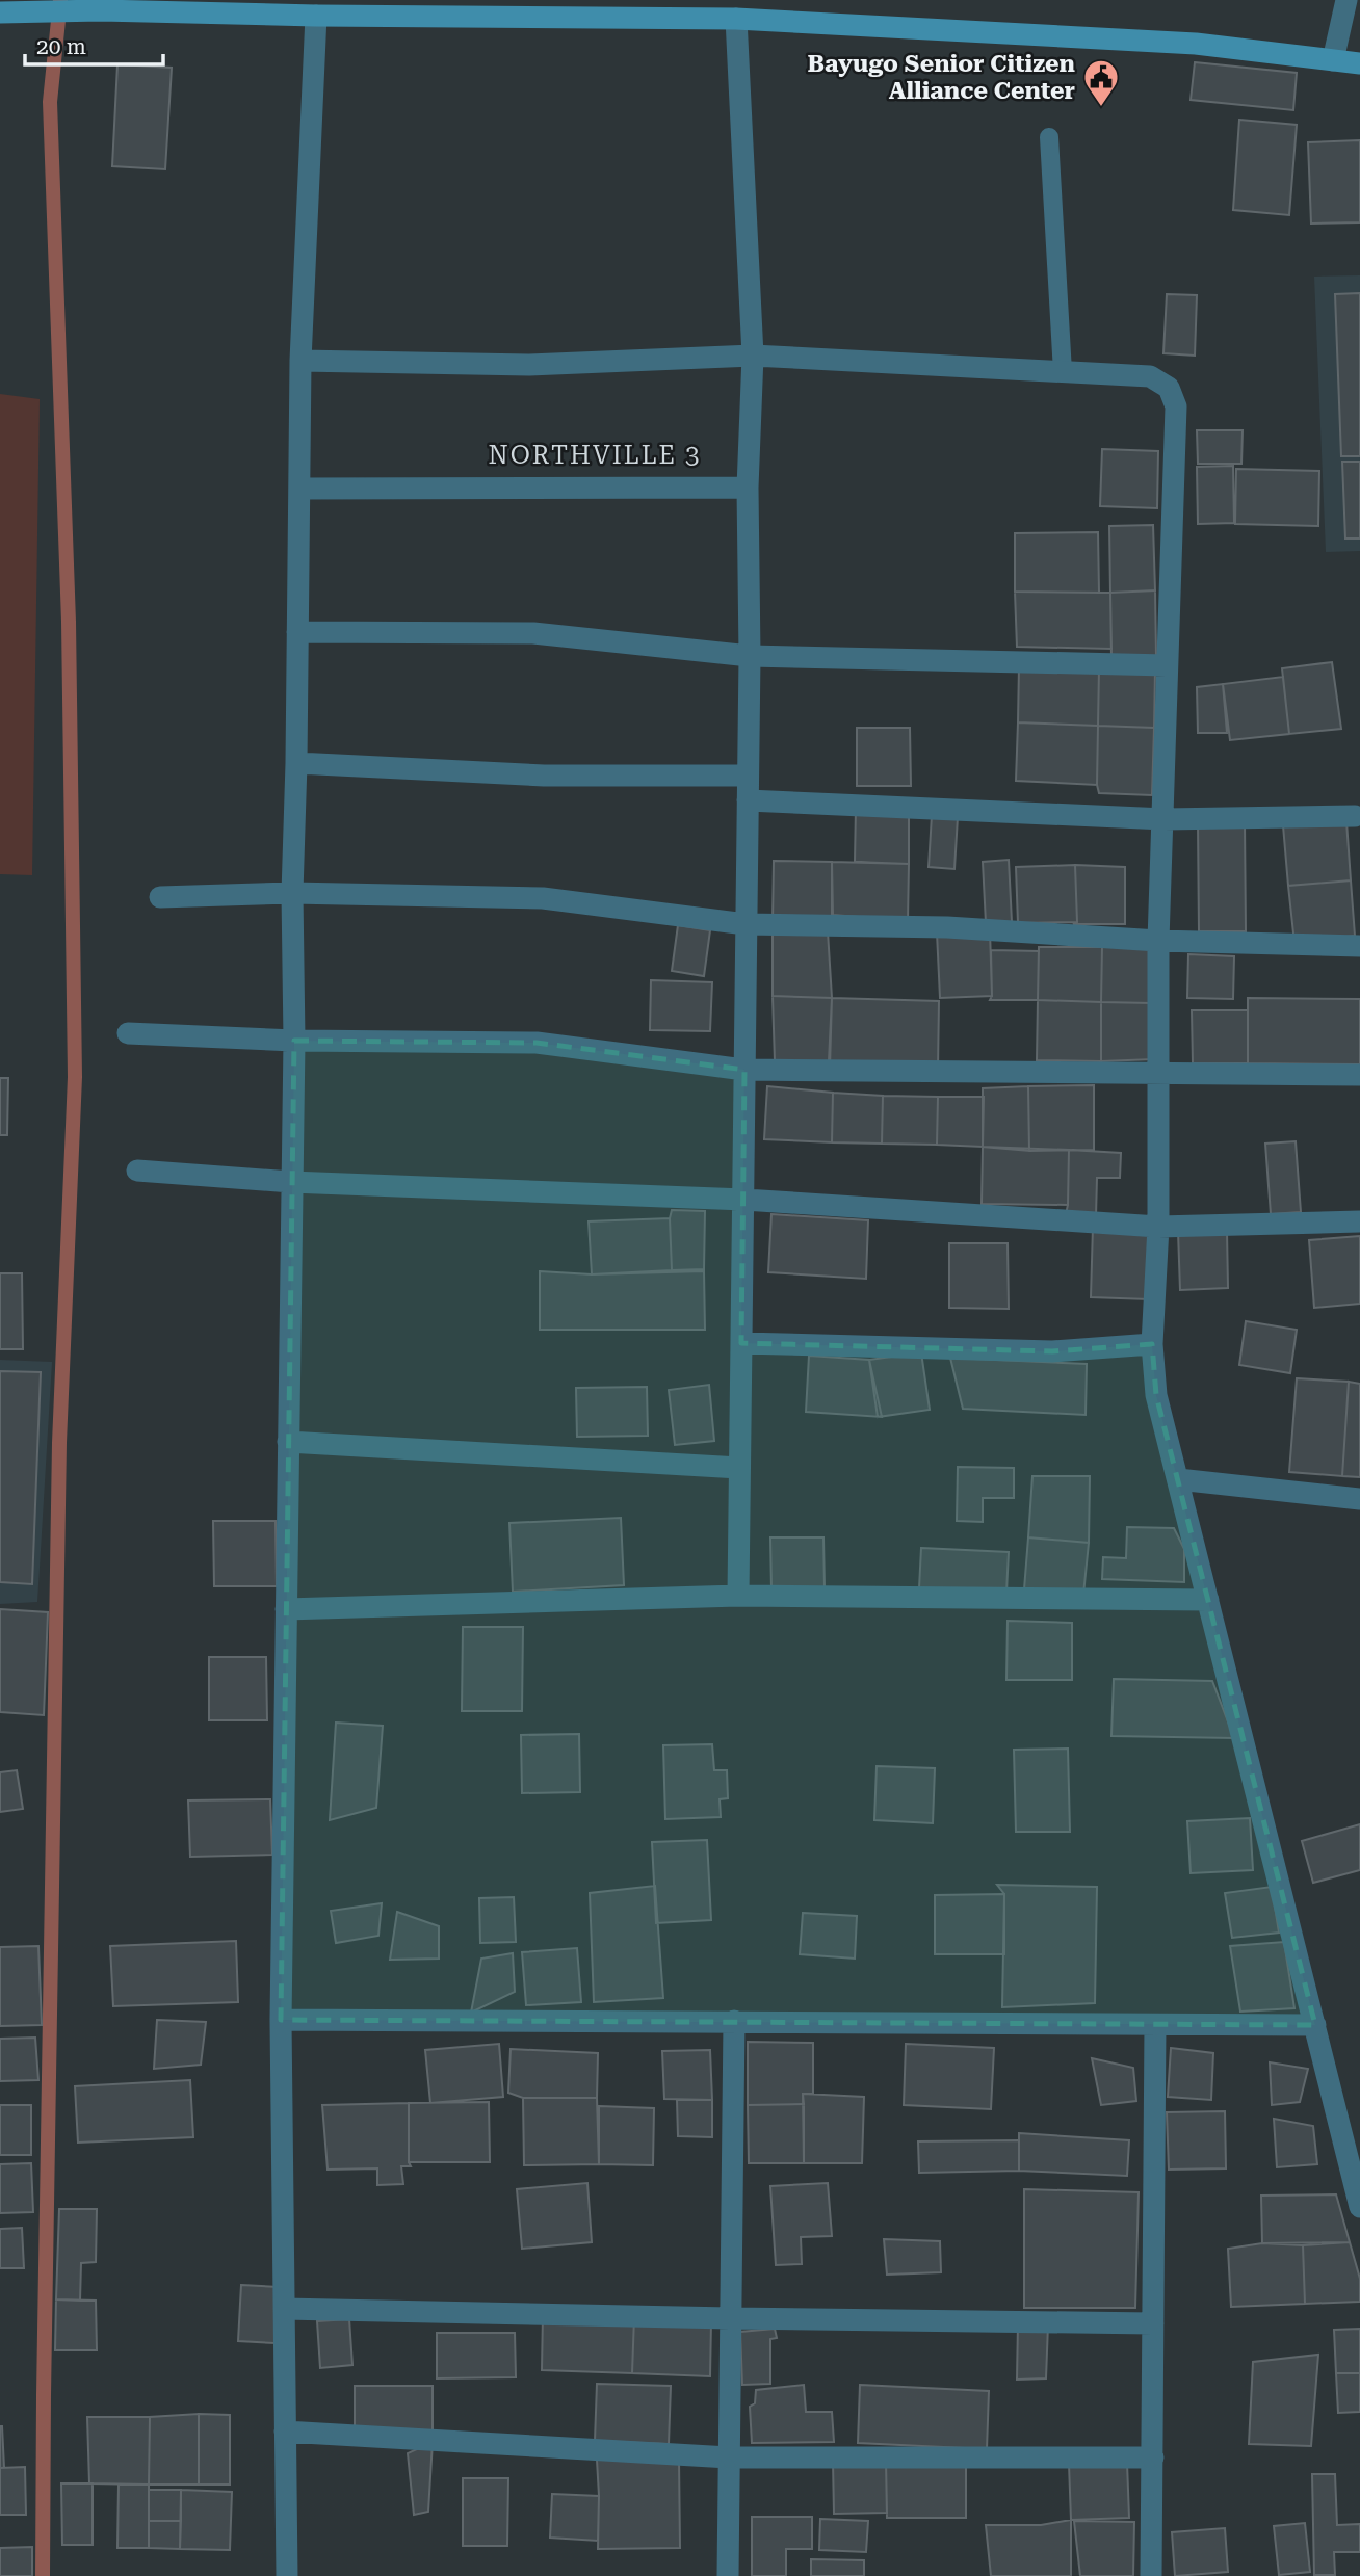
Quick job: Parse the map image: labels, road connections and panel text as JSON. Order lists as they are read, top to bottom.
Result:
{
  "districts": ["NORTHVILLE 3"],
  "places": {
    "public building": ["Bayugo Senior Citizen Alliance Center"]
  },
  "scale_bar": "20 m"
}
